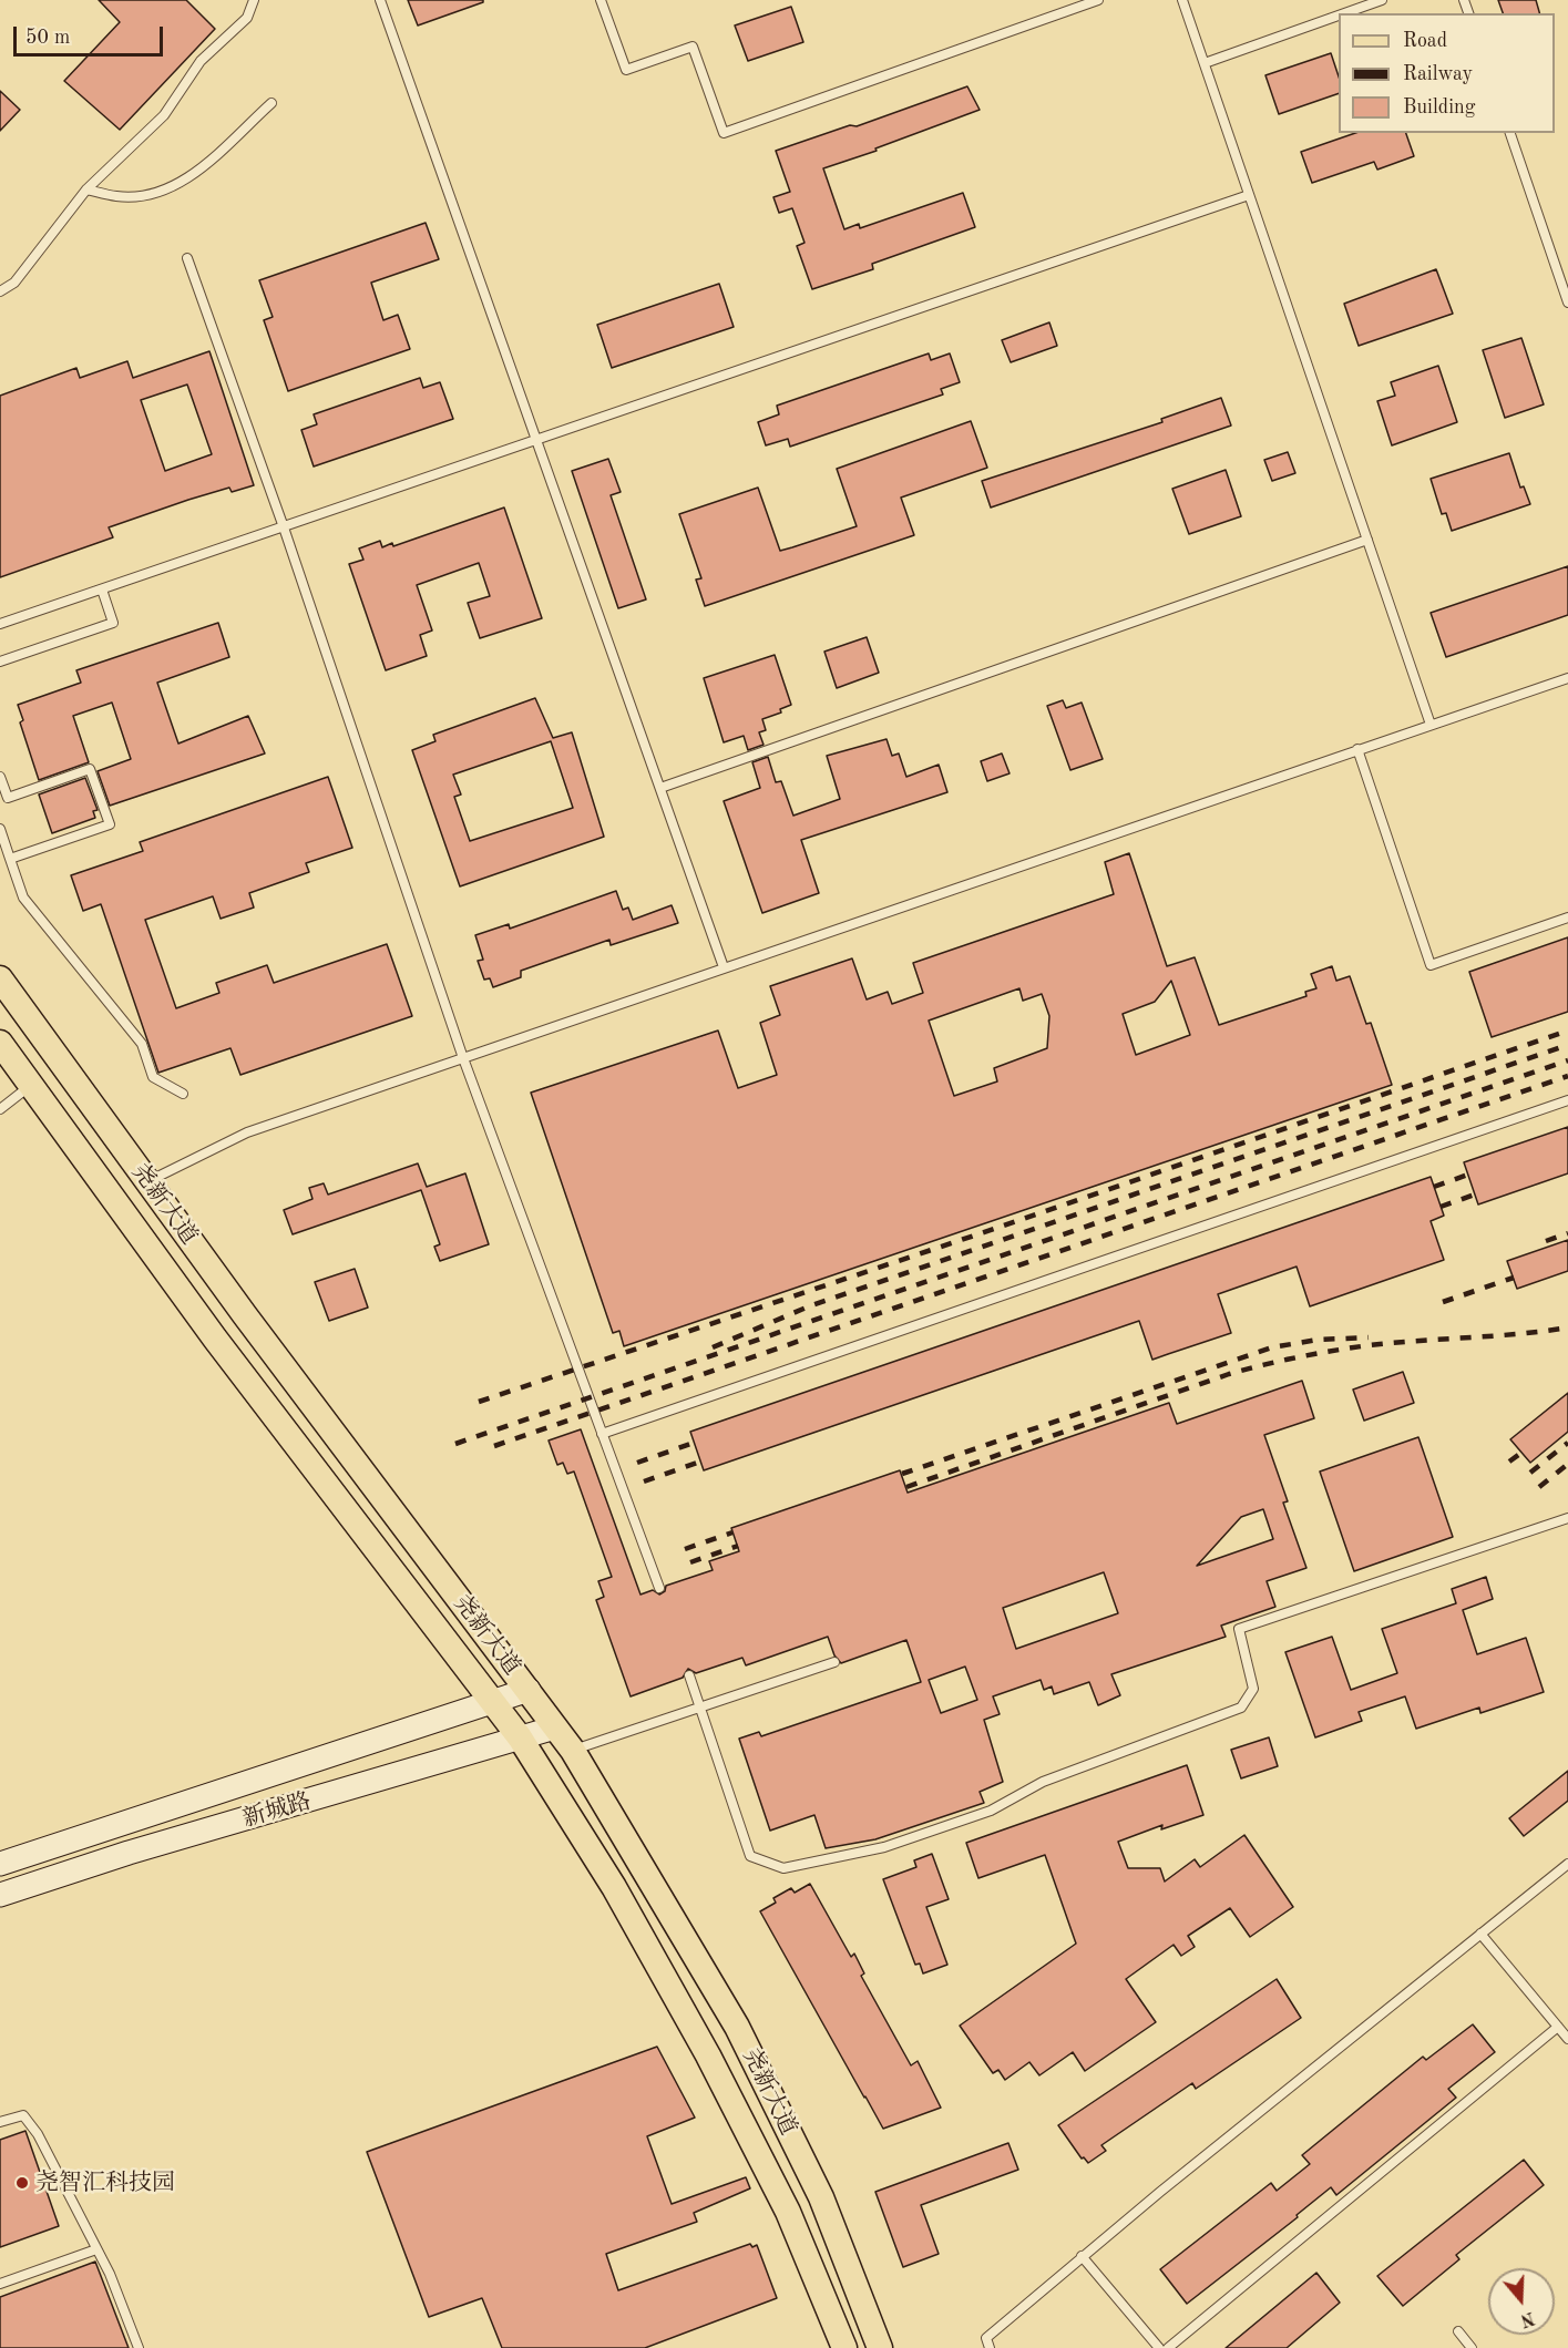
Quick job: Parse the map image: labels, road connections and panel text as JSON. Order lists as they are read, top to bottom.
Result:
{
  "streets": {
    "main road": ["尧新大道", "新城路"]
  },
  "crossings": [
    ["尧新大道", "新城路"]
  ],
  "places": ["尧智汇科技园"],
  "legend": ["Road", "Railway", "Building"],
  "scale_bar": "50 m",
  "north": "bottom"
}
